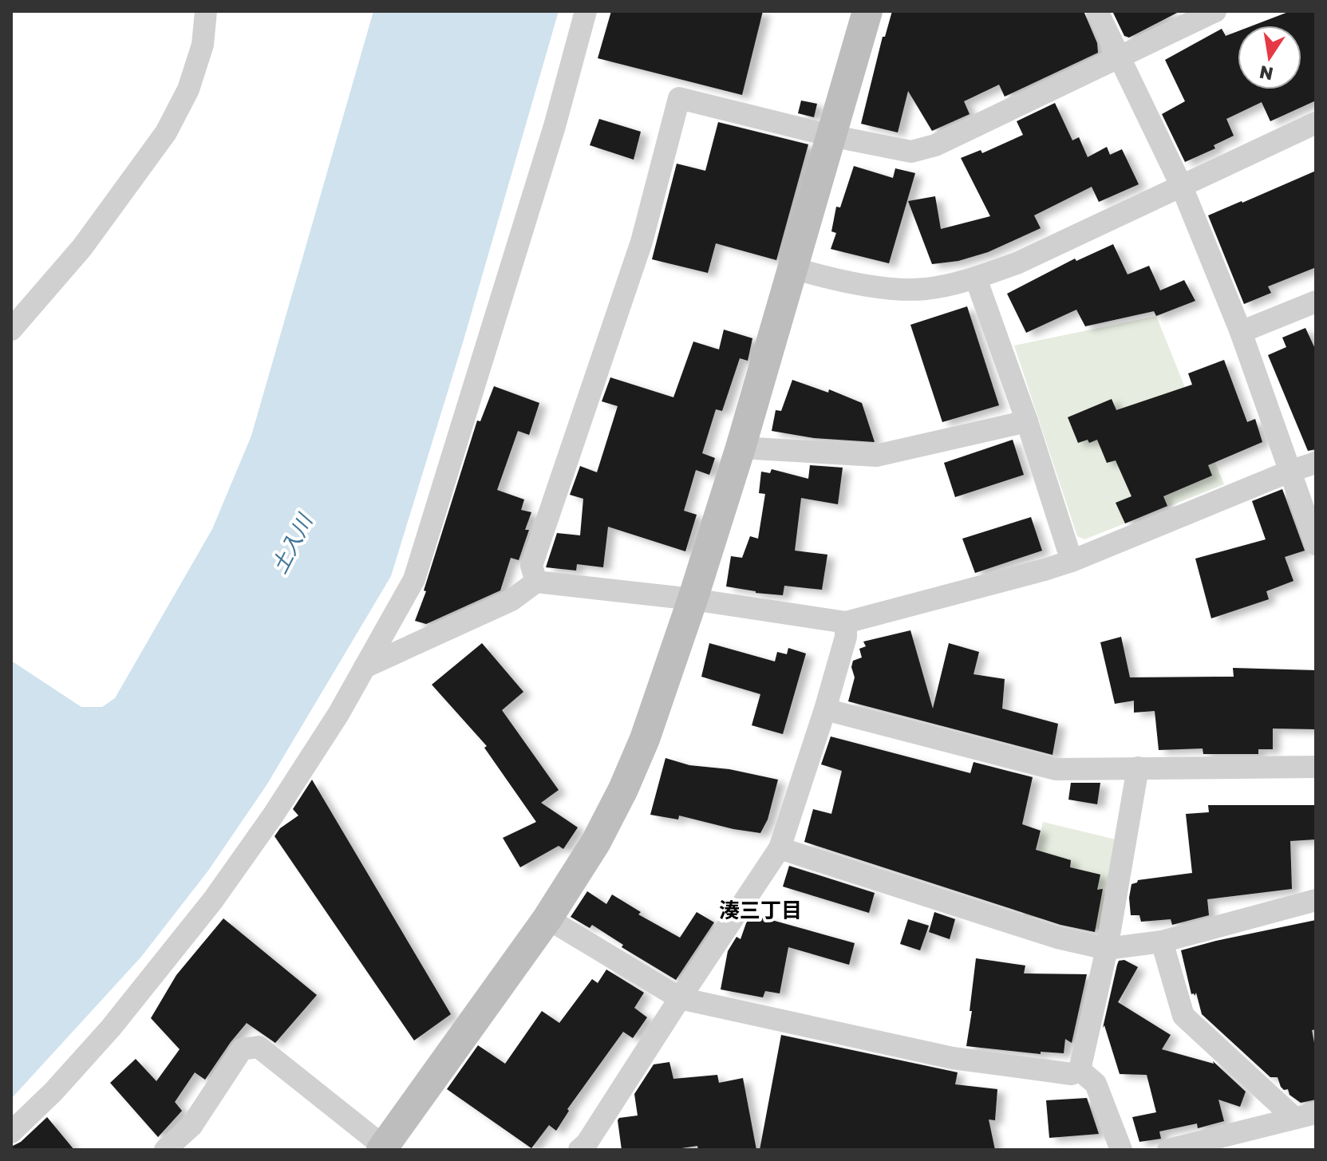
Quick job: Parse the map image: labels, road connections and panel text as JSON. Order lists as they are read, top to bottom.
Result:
{
  "districts": ["湊三丁目"],
  "water": ["土入川"],
  "north": "bottom"
}
